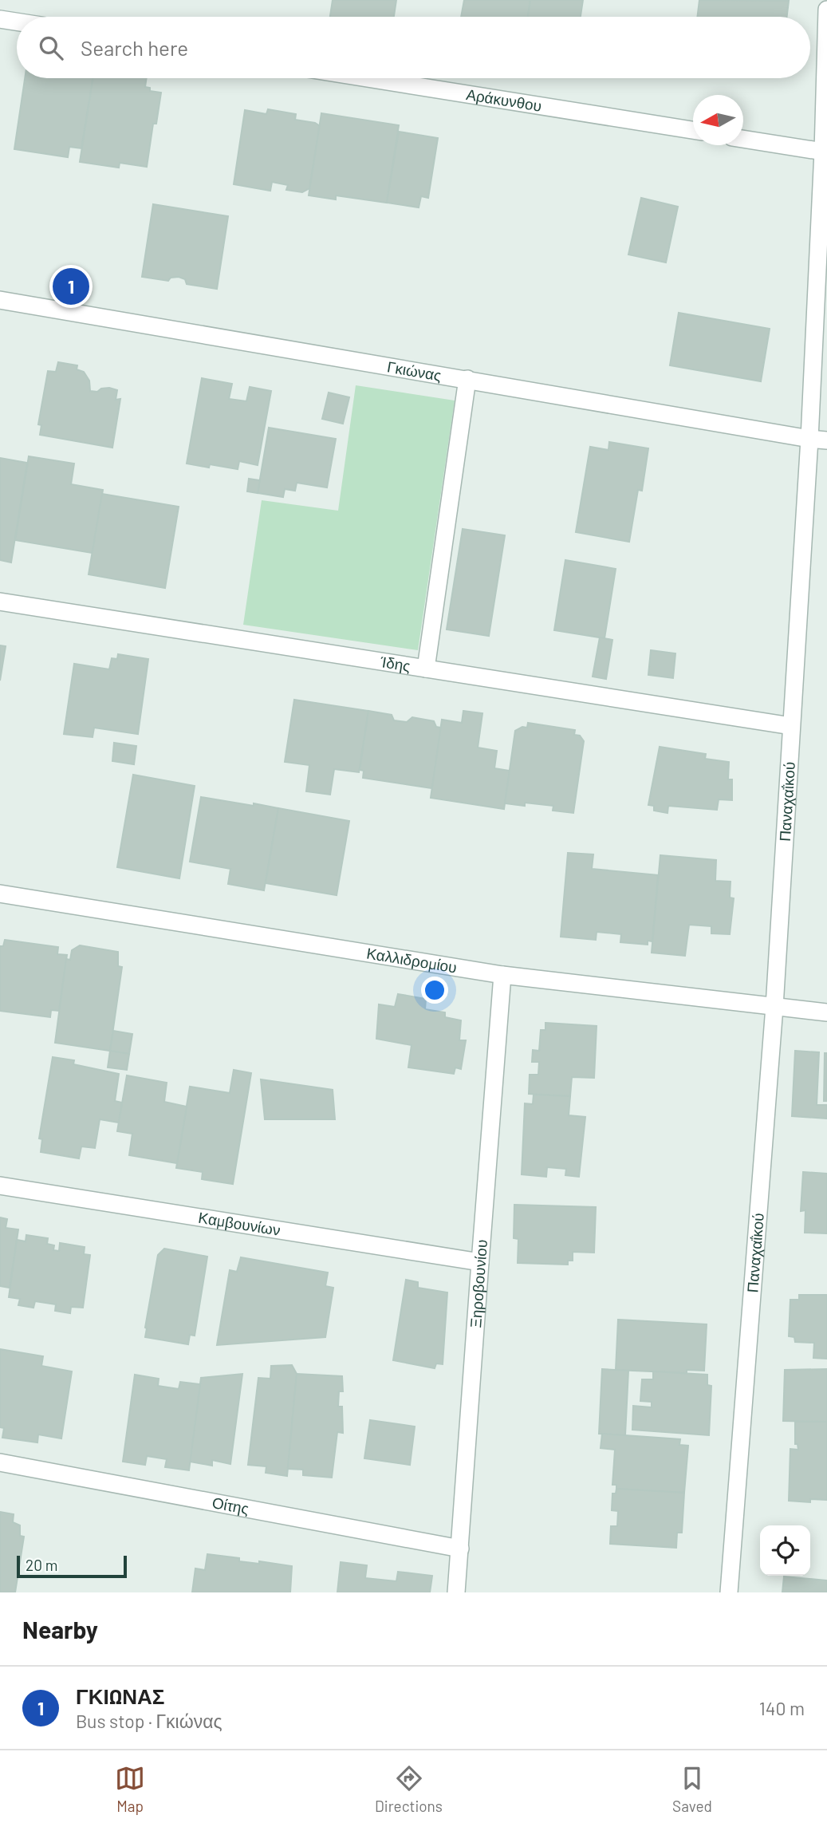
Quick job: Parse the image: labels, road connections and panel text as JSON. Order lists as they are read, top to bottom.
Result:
{
  "streets": {
    "street": [
      "Αράκυνθου",
      "Γκιώνας",
      "Ίδης",
      "Παναχαΐκού",
      "Καλλιδρομίου",
      "Καμβουνίων",
      "Ξηροβουνίου",
      "Οίτης"
    ]
  },
  "crossings": [
    ["Γκιώνας", "Παναχαΐκού"],
    ["Ίδης", "Παναχαΐκού"],
    ["Παναχαΐκού", "Καλλιδρομίου"],
    ["Καλλιδρομίου", "Ξηροβουνίου"],
    ["Καμβουνίων", "Ξηροβουνίου"],
    ["Ξηροβουνίου", "Οίτης"]
  ],
  "scale_bar": "20 m",
  "north": "left",
  "page": {
    "search": "Search here",
    "pins": "1",
    "scale": "20 m",
    "heading": "Nearby",
    "list": [
      {
        "mark": "1",
        "name": "ΓΚΙΩΝΑΣ",
        "note": "Bus stop · Γκιώνας",
        "value": "140 m"
      }
    ],
    "nav": ["Map", "Directions", "Saved"]
  }
}
